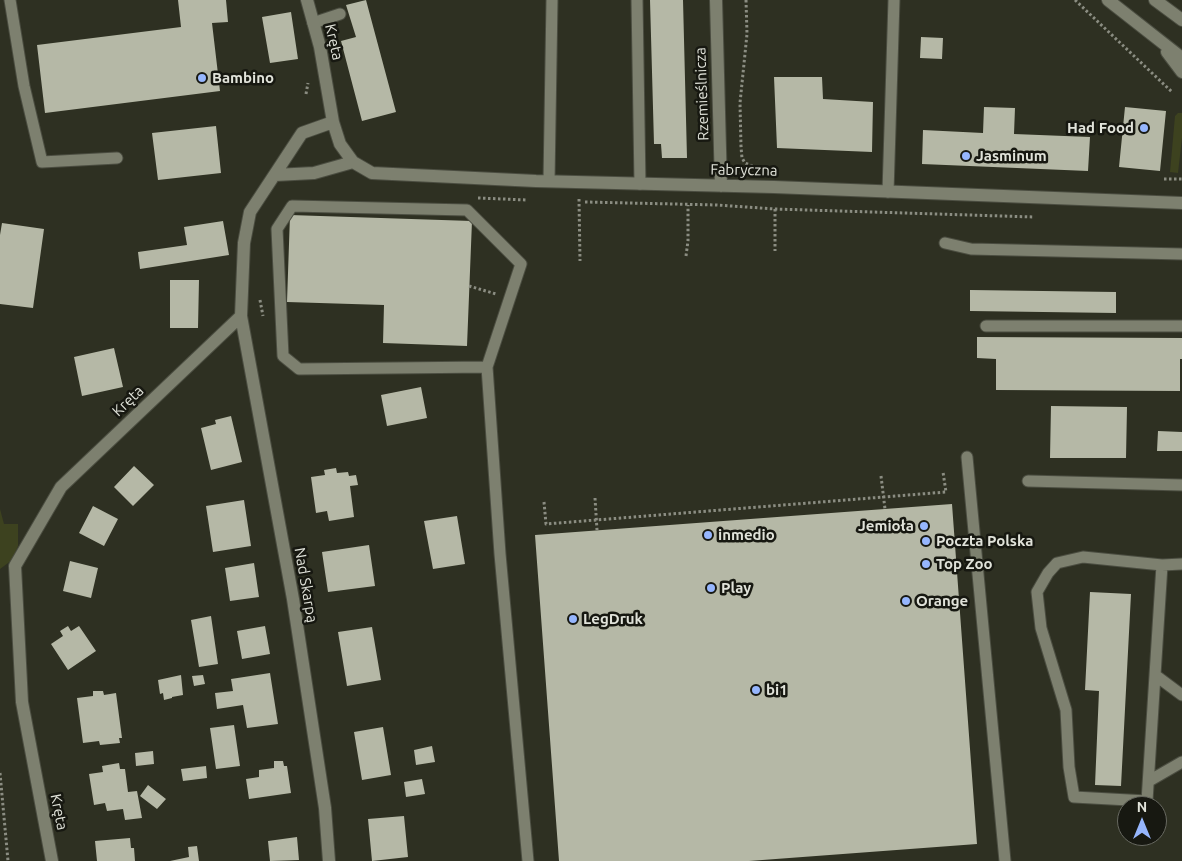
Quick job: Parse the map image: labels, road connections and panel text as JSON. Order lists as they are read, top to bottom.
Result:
{
  "streets": {
    "street": [
      "Kręta",
      "Rzemieślnicza",
      "Fabryczna",
      "Nad Skarpą"
    ]
  },
  "crossings": [
    ["Kręta", "Fabryczna"],
    ["Kręta", "Nad Skarpą"],
    ["Rzemieślnicza", "Fabryczna"]
  ],
  "places": [
    "Bambino",
    "Had Food",
    "Jasminum",
    "Jemioła",
    "inmedio",
    "Poczta Polska",
    "Top Zoo",
    "Play",
    "Orange",
    "LegDruk",
    "bi1"
  ],
  "north": "top"
}
